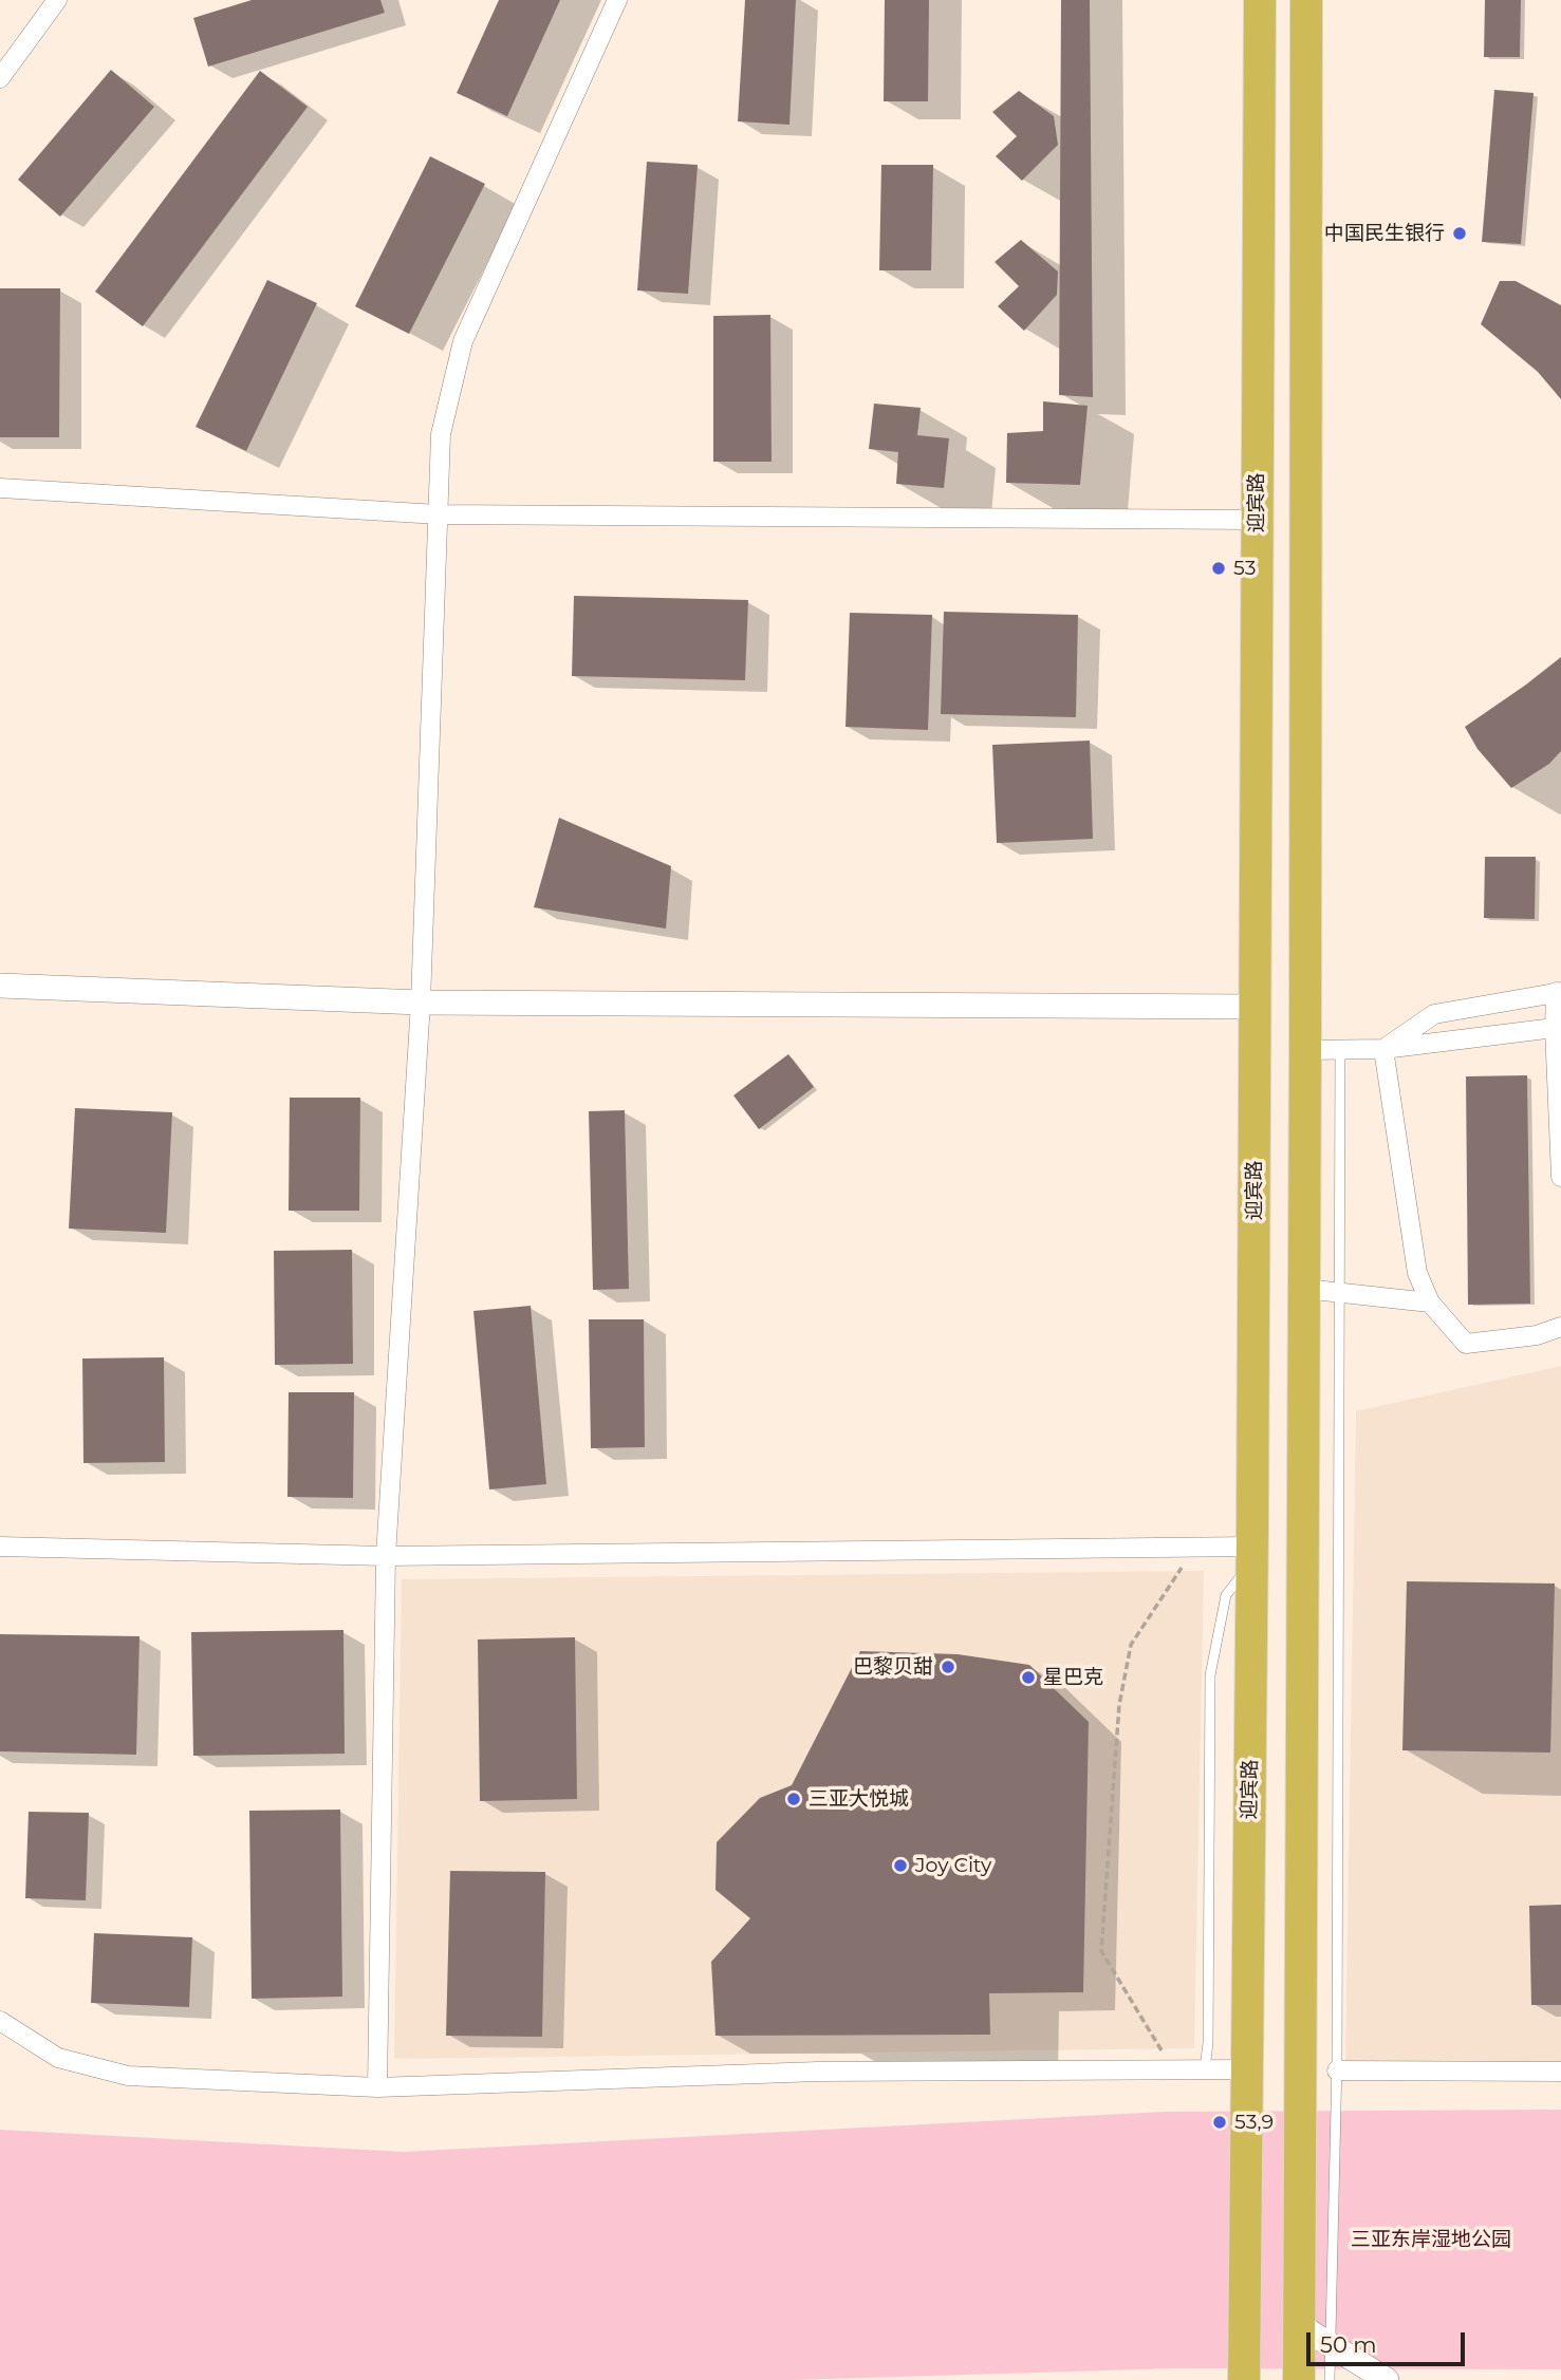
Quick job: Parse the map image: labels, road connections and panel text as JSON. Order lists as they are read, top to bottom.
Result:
{
  "streets": {
    "highway": ["迎宾路"]
  },
  "parks": ["三亚东岸湿地公园"],
  "places": [
    "中国民生银行",
    "53",
    "巴黎贝甜",
    "星巴克",
    "三亚大悦城",
    "Joy City",
    "53,9"
  ],
  "scale_bar": "50 m"
}
